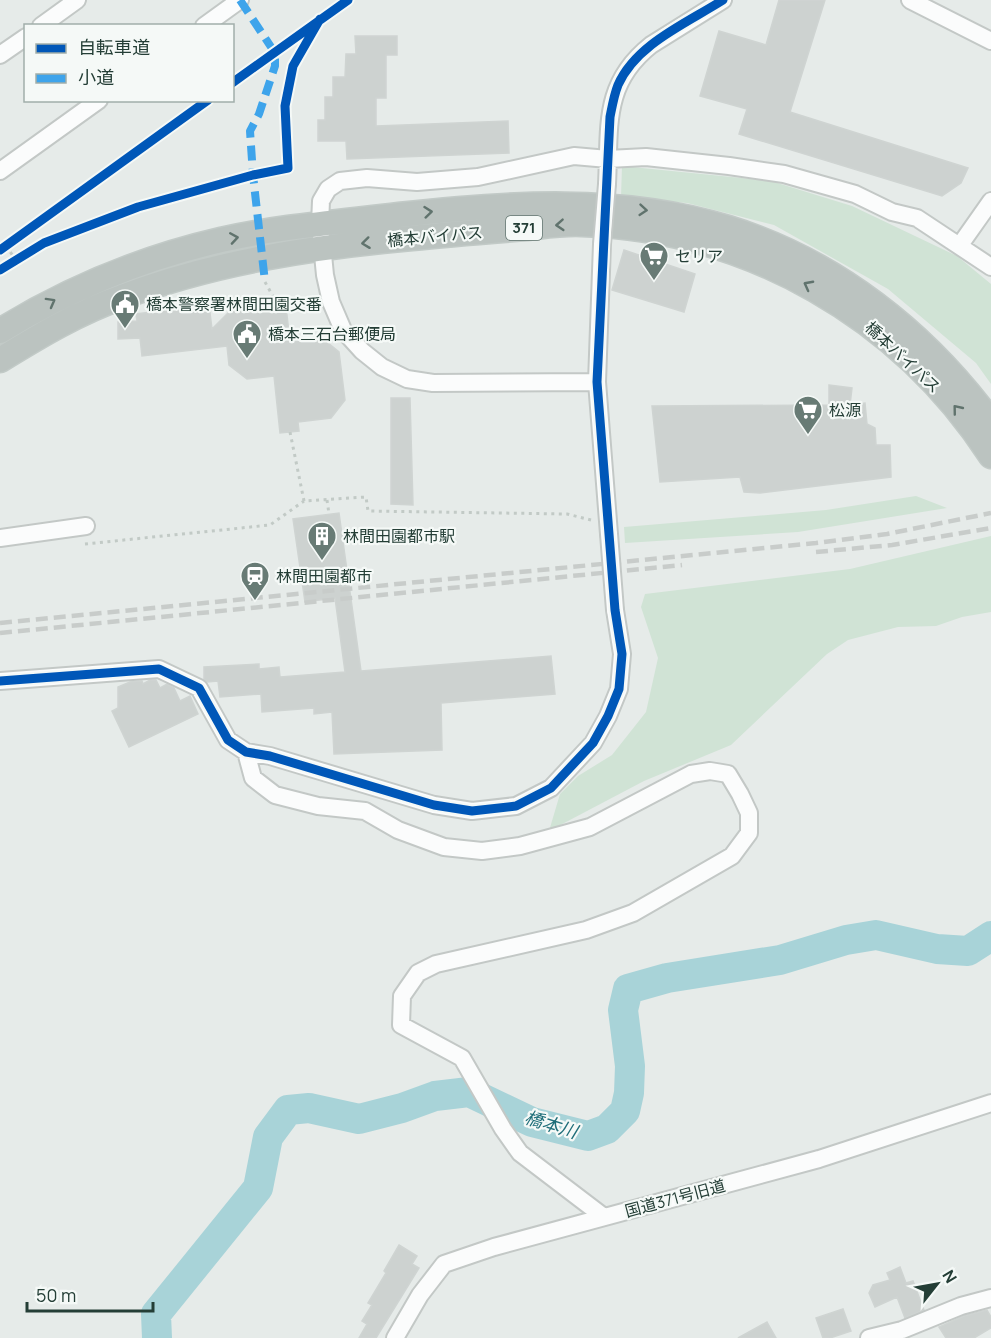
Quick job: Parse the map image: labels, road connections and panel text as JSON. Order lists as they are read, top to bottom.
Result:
{
  "streets": {
    "highway": ["371", "橋本バイパス"],
    "street": ["国道371号旧道"]
  },
  "water": ["橋本川"],
  "places": {
    "supermarket": ["セリア", "松源"],
    "public building": ["橋本警察署林間田園交番", "橋本三石台郵便局"],
    "building": ["林間田園都市駅"],
    "station": ["林間田園都市"]
  },
  "legend": ["自転車道", "小道"],
  "scale_bar": "50 m",
  "north": "top right"
}
